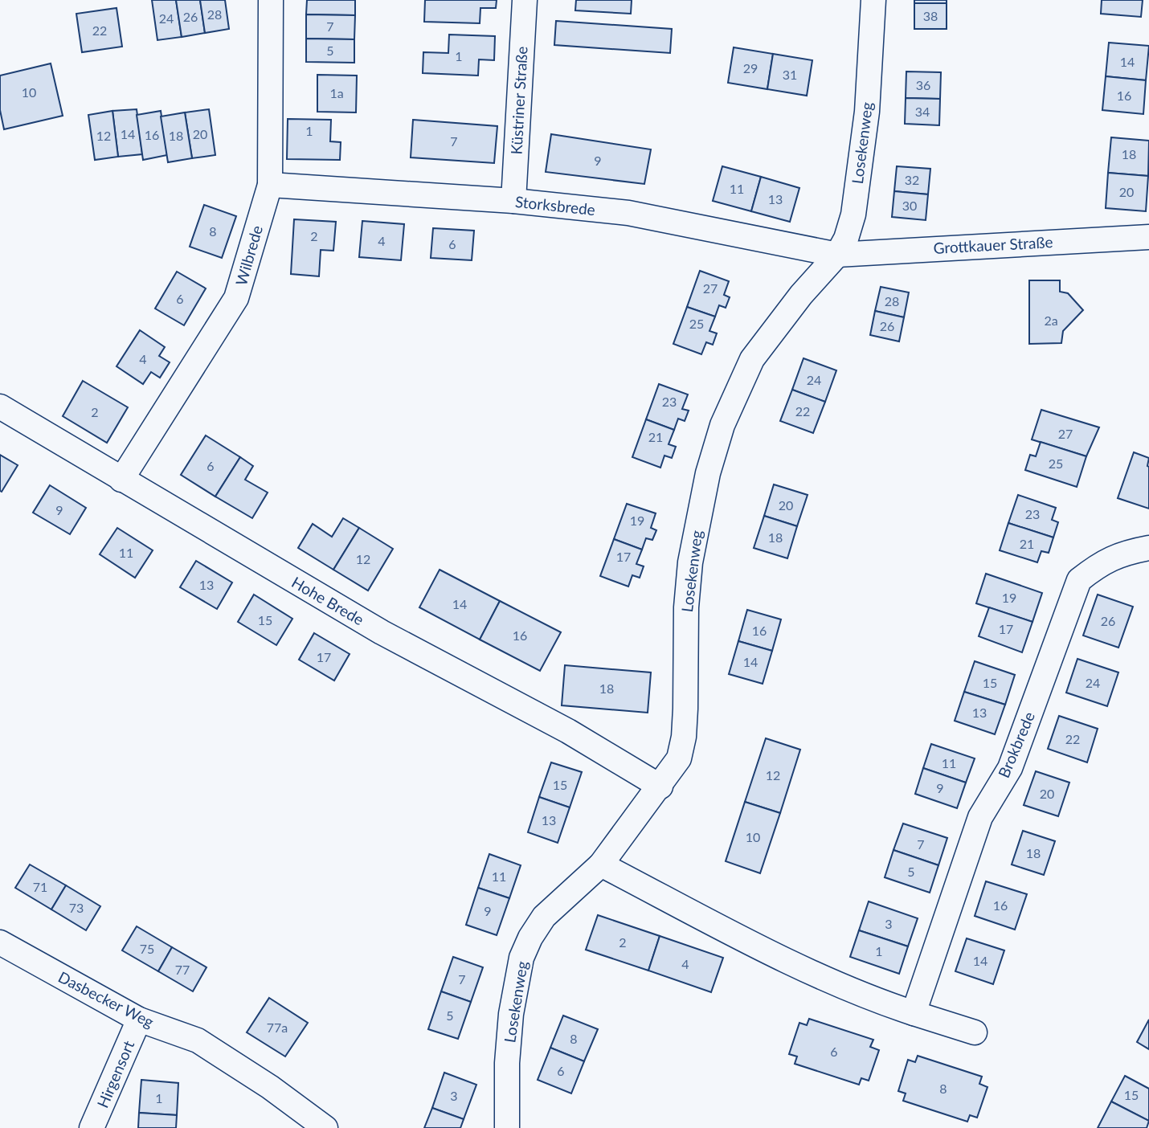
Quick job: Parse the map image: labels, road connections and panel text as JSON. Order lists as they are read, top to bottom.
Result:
{
  "streets": {
    "street": [
      "Küstriner Straße",
      "Losekenweg",
      "Storksbrede",
      "Grottkauer Straße",
      "Wilbrede",
      "Hohe Brede",
      "Brokbrede",
      "Dasbecker Weg",
      "Hirgensort"
    ]
  },
  "crossings": [
    ["Küstriner Straße", "Storksbrede"],
    ["Losekenweg", "Storksbrede"],
    ["Losekenweg", "Grottkauer Straße"],
    ["Losekenweg", "Hohe Brede"],
    ["Storksbrede", "Grottkauer Straße"],
    ["Storksbrede", "Wilbrede"],
    ["Wilbrede", "Hohe Brede"],
    ["Dasbecker Weg", "Hirgensort"]
  ],
  "house_numbers": [
    "28",
    "38",
    "26",
    "24",
    "7",
    "22",
    "5",
    "1",
    "14",
    "29",
    "31",
    "36",
    "10",
    "1a",
    "16",
    "34",
    "1",
    "14",
    "20",
    "16",
    "12",
    "18",
    "7",
    "18",
    "9",
    "32",
    "11",
    "20",
    "13",
    "30",
    "8",
    "2",
    "4",
    "6",
    "27",
    "6",
    "28",
    "2a",
    "25",
    "26",
    "4",
    "24",
    "23",
    "22",
    "2",
    "27",
    "21",
    "25",
    "6",
    "20",
    "9",
    "23",
    "19",
    "18",
    "21",
    "11",
    "17",
    "12",
    "13",
    "19",
    "14",
    "15",
    "26",
    "17",
    "16",
    "16",
    "17",
    "14",
    "15",
    "24",
    "18",
    "13",
    "22",
    "11",
    "12",
    "15",
    "9",
    "20",
    "13",
    "10",
    "7",
    "18",
    "5",
    "11",
    "71",
    "16",
    "73",
    "9",
    "3",
    "2",
    "75",
    "1",
    "14",
    "4",
    "77",
    "7",
    "5",
    "77a",
    "8",
    "6",
    "6",
    "8",
    "15",
    "3",
    "1"
  ]
}
